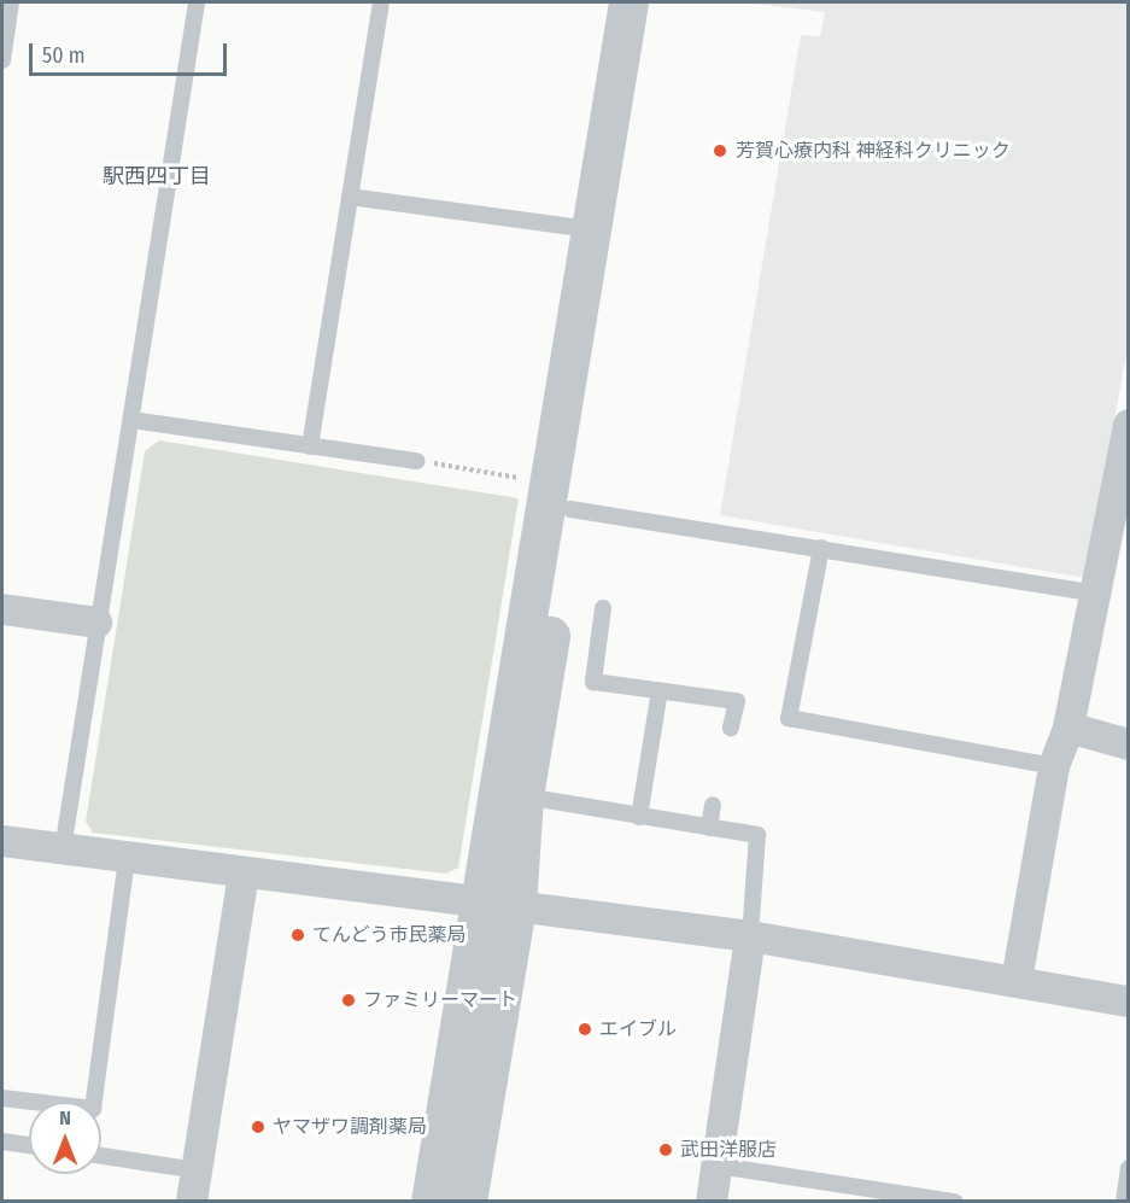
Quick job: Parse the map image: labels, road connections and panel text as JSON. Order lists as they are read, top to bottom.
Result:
{
  "districts": ["駅西四丁目"],
  "places": [
    "芳賀心療内科 神経科クリニック",
    "てんどう市民薬局",
    "ファミリーマート",
    "エイブル",
    "ヤマザワ調剤薬局",
    "武田洋服店"
  ],
  "scale_bar": "50 m",
  "north": "top"
}
